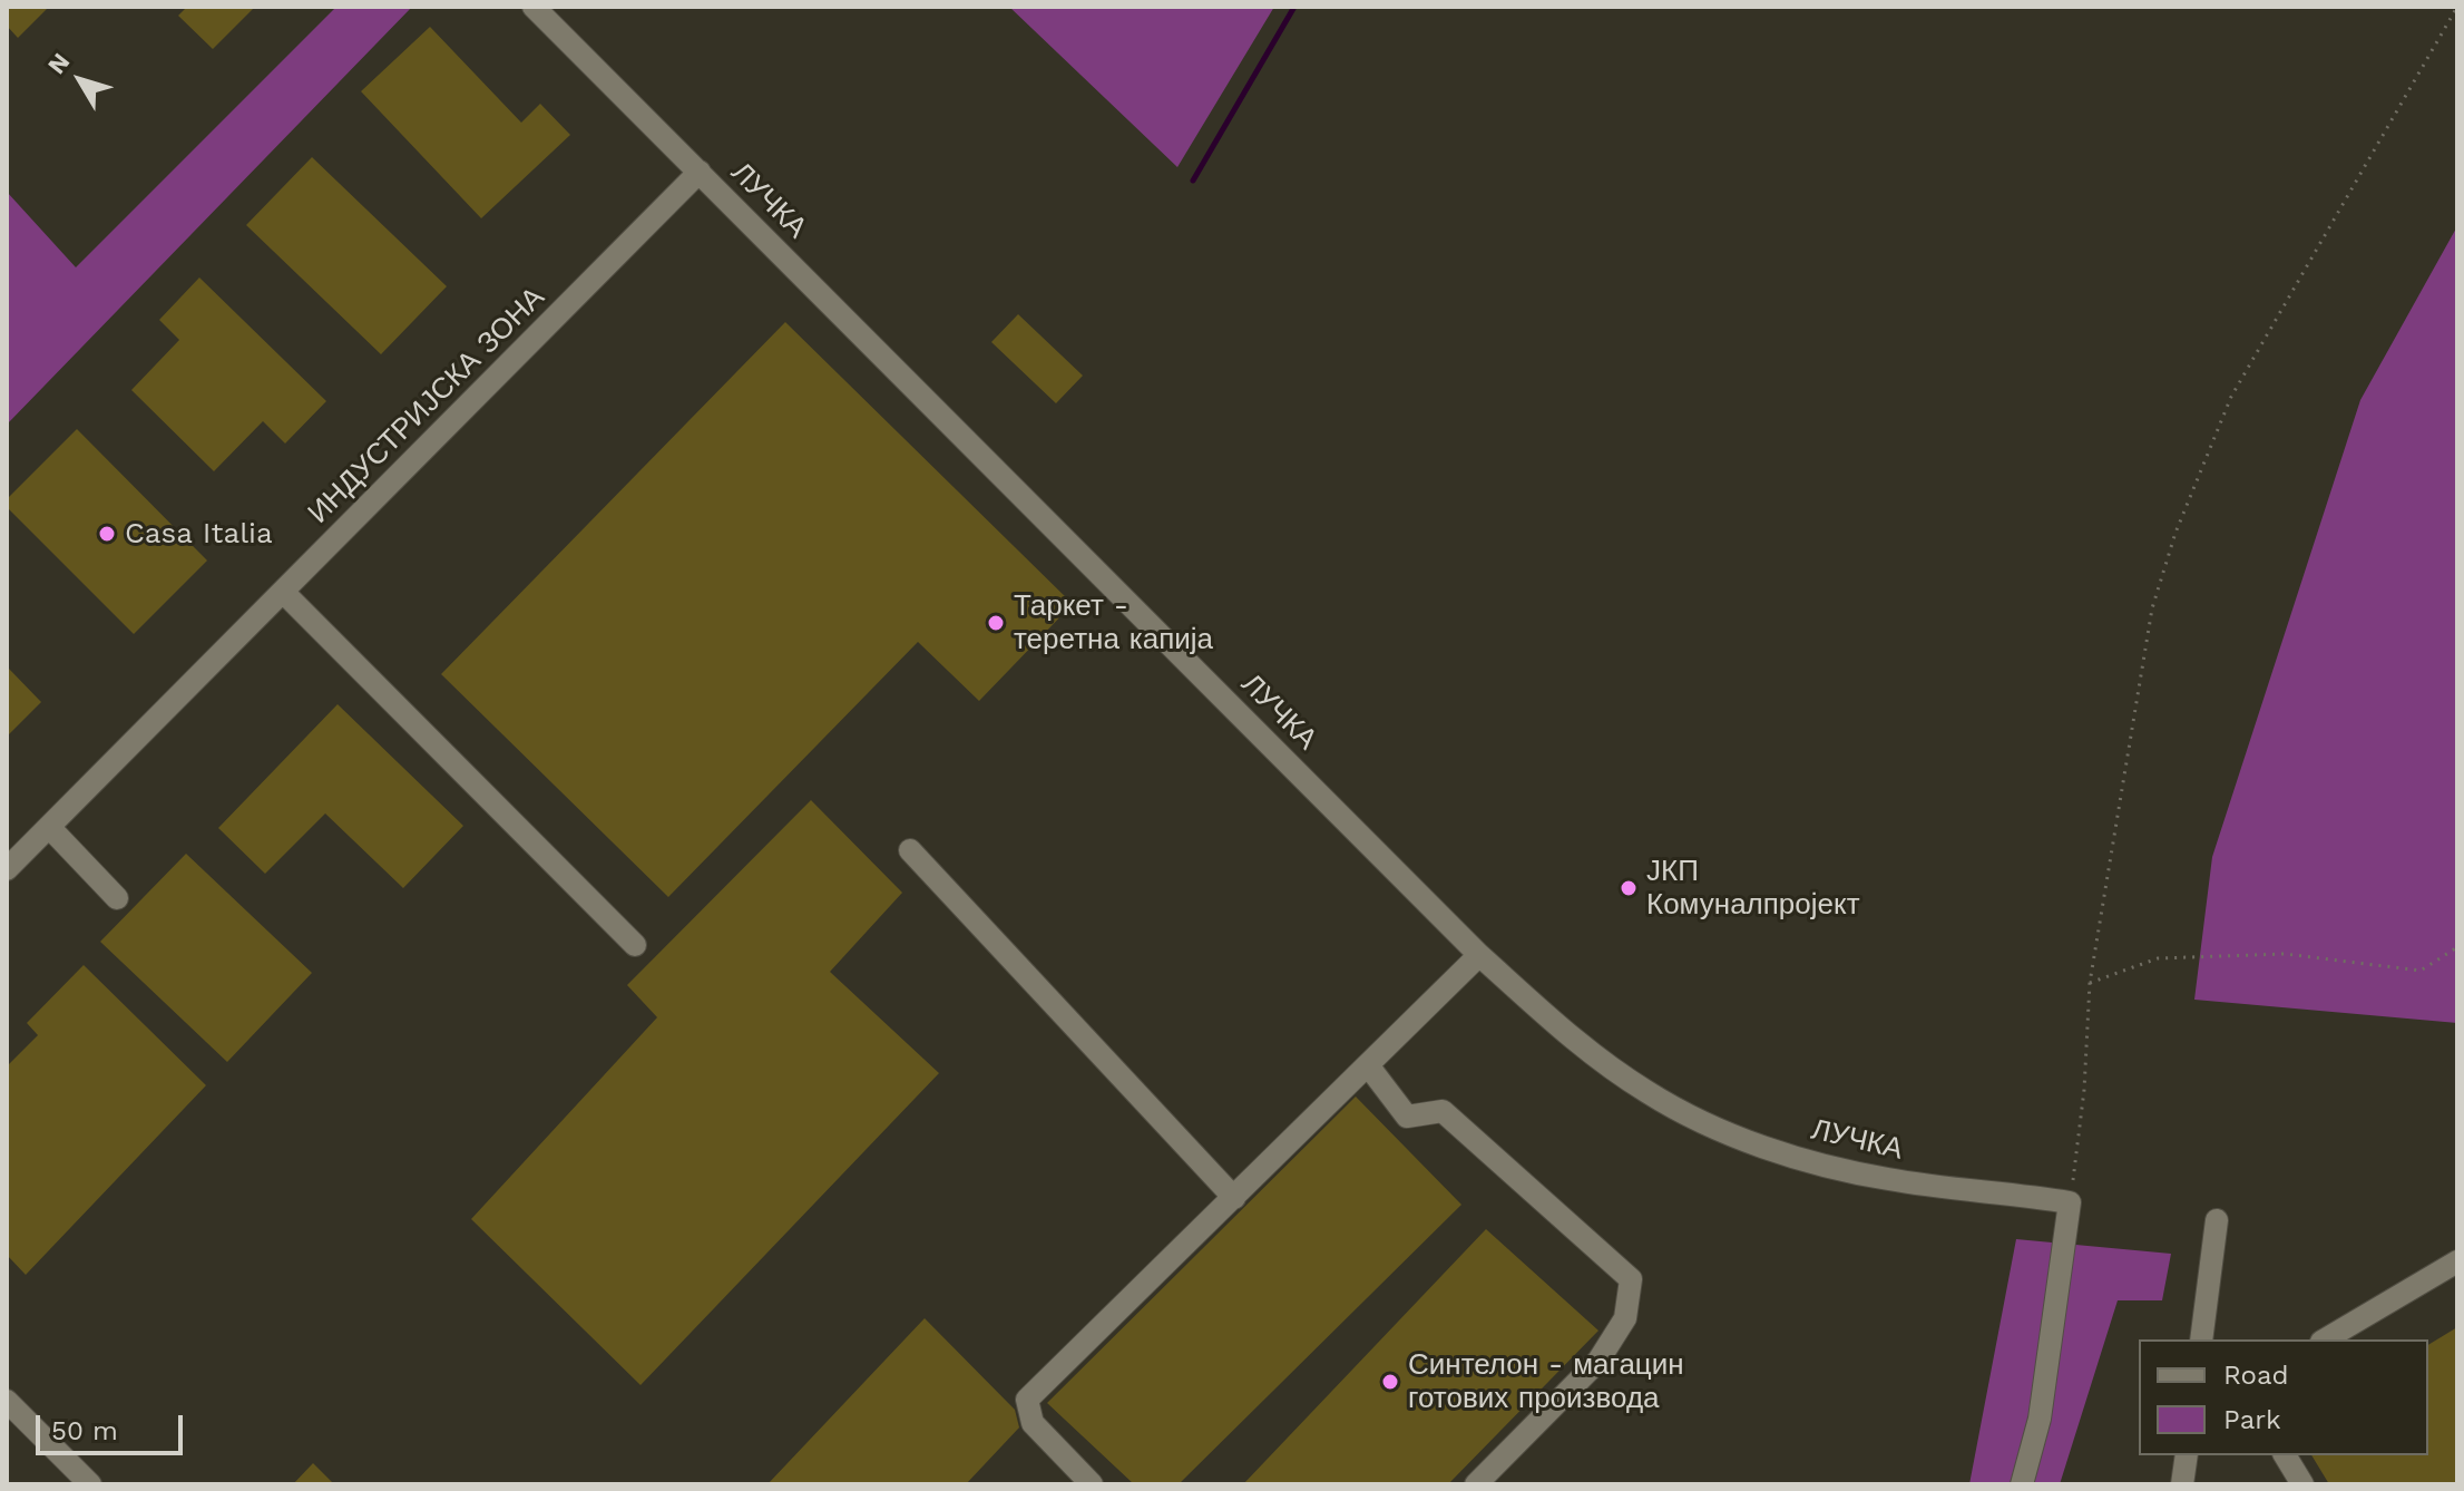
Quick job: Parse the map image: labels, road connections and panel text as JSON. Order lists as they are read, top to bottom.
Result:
{
  "streets": {
    "street": ["ЛУЧКА", "ИНДУСТРИЈСКА ЗОНА"]
  },
  "crossings": [
    ["ЛУЧКА", "ИНДУСТРИЈСКА ЗОНА"]
  ],
  "places": [
    "Casa Italia",
    "Таркет - теретна капија",
    "ЈКП Комуналпројект",
    "Синтелон - магацин готових производа"
  ],
  "legend": ["Road", "Park"],
  "scale_bar": "50 m",
  "north": "top left"
}
